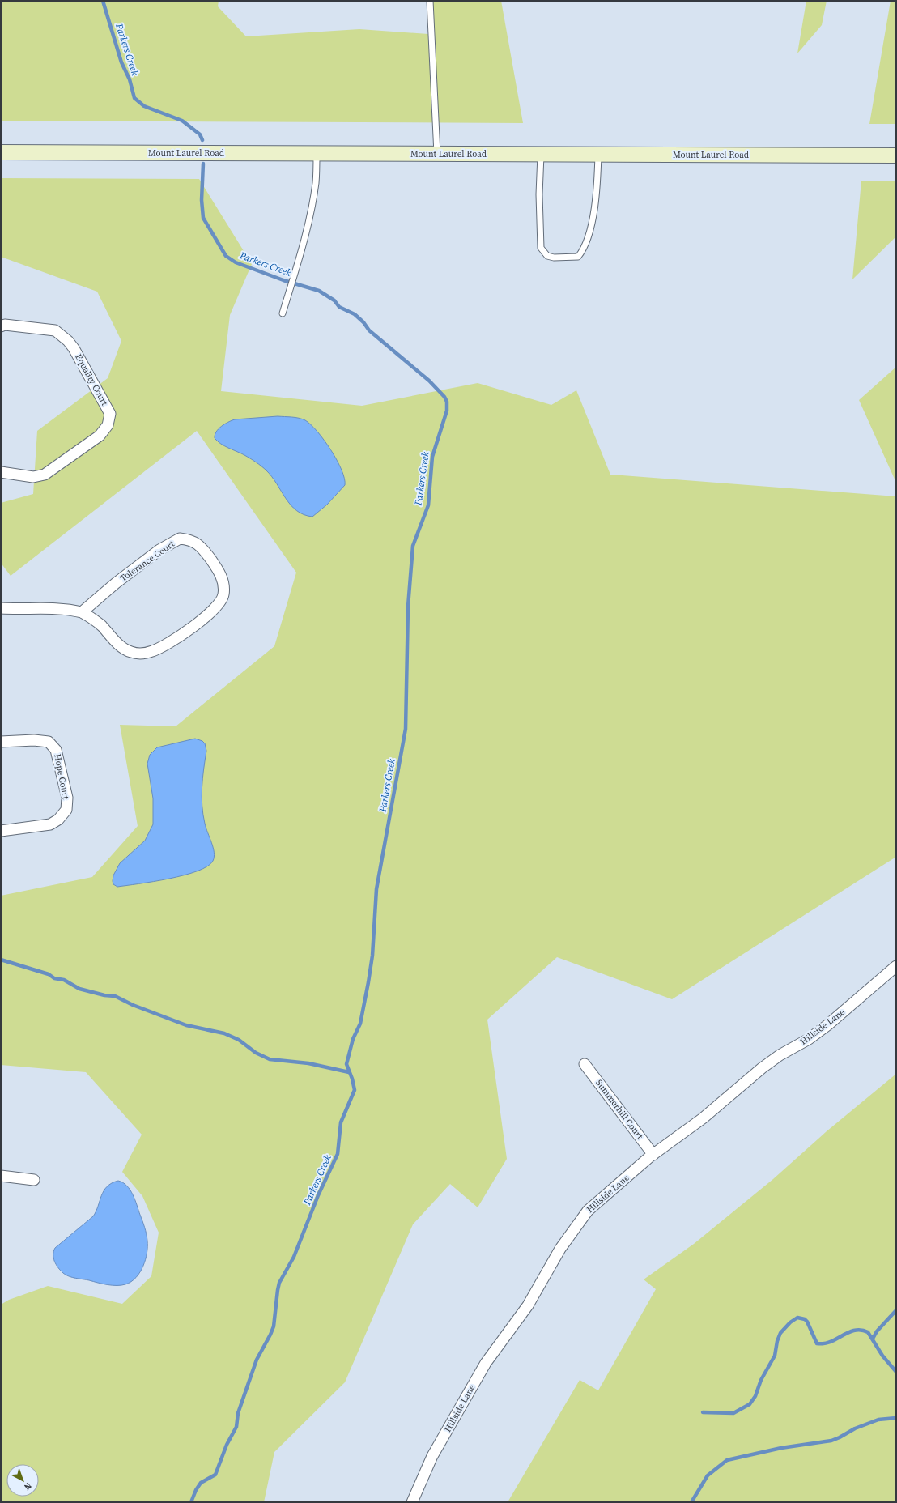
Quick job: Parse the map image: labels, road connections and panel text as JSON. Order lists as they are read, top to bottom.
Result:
{
  "streets": {
    "main road": ["Mount Laurel Road"],
    "street": [
      "Equality Court",
      "Tolerance Court",
      "Hope Court",
      "Hillside Lane",
      "Summerhill Court"
    ]
  },
  "crossings": [
    ["Hillside Lane", "Summerhill Court"]
  ],
  "water": ["Parkers Creek"],
  "north": "bottom right"
}
